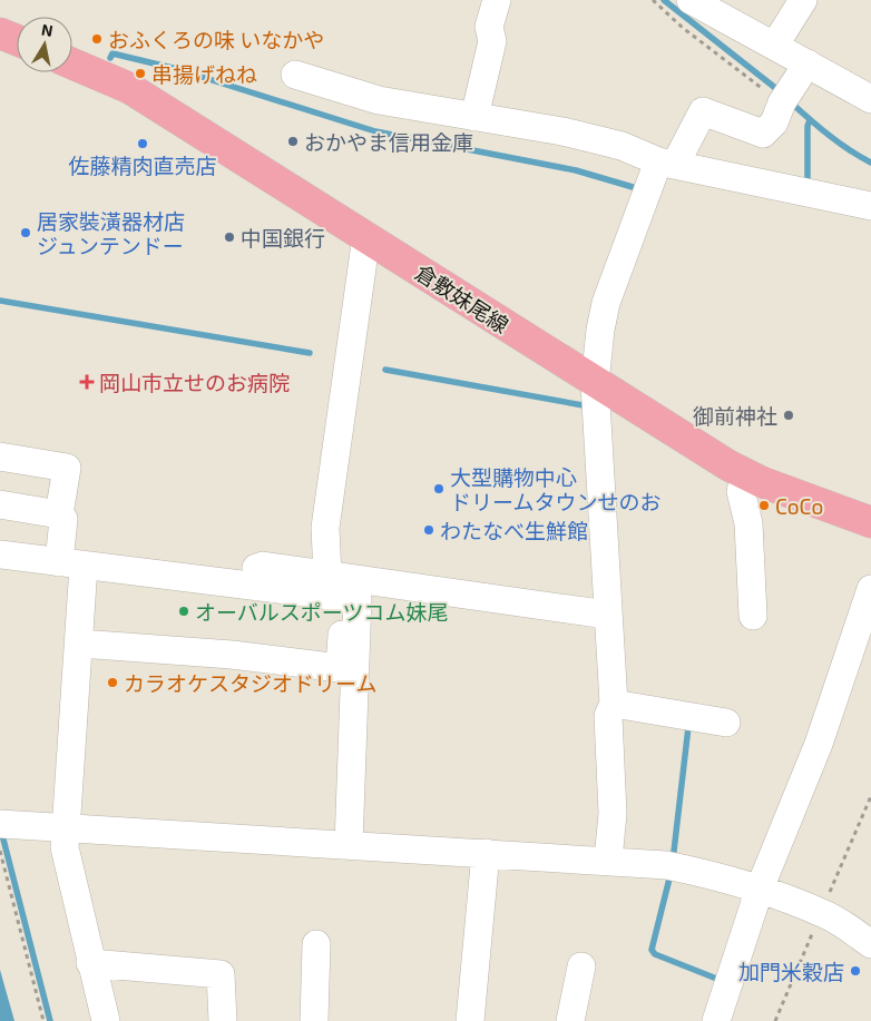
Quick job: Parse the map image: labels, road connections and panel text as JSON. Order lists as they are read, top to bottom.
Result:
{
  "streets": {
    "main road": ["倉敷妹尾線"]
  },
  "places": {
    "other": [
      "おふくろの味 いなかや",
      "串揚げねね",
      "おかやま信用金庫",
      "佐藤精肉直売店",
      "居家裝潢器材店 ジュンテンドー",
      "中国銀行",
      "御前神社",
      "大型購物中心 ドリームタウンせのお",
      "CoCo",
      "わたなべ生鮮館",
      "オーバルスポーツコム妹尾",
      "カラオケスタジオドリーム",
      "加門米穀店"
    ],
    "health": ["岡山市立せのお病院"]
  },
  "north": "top"
}
